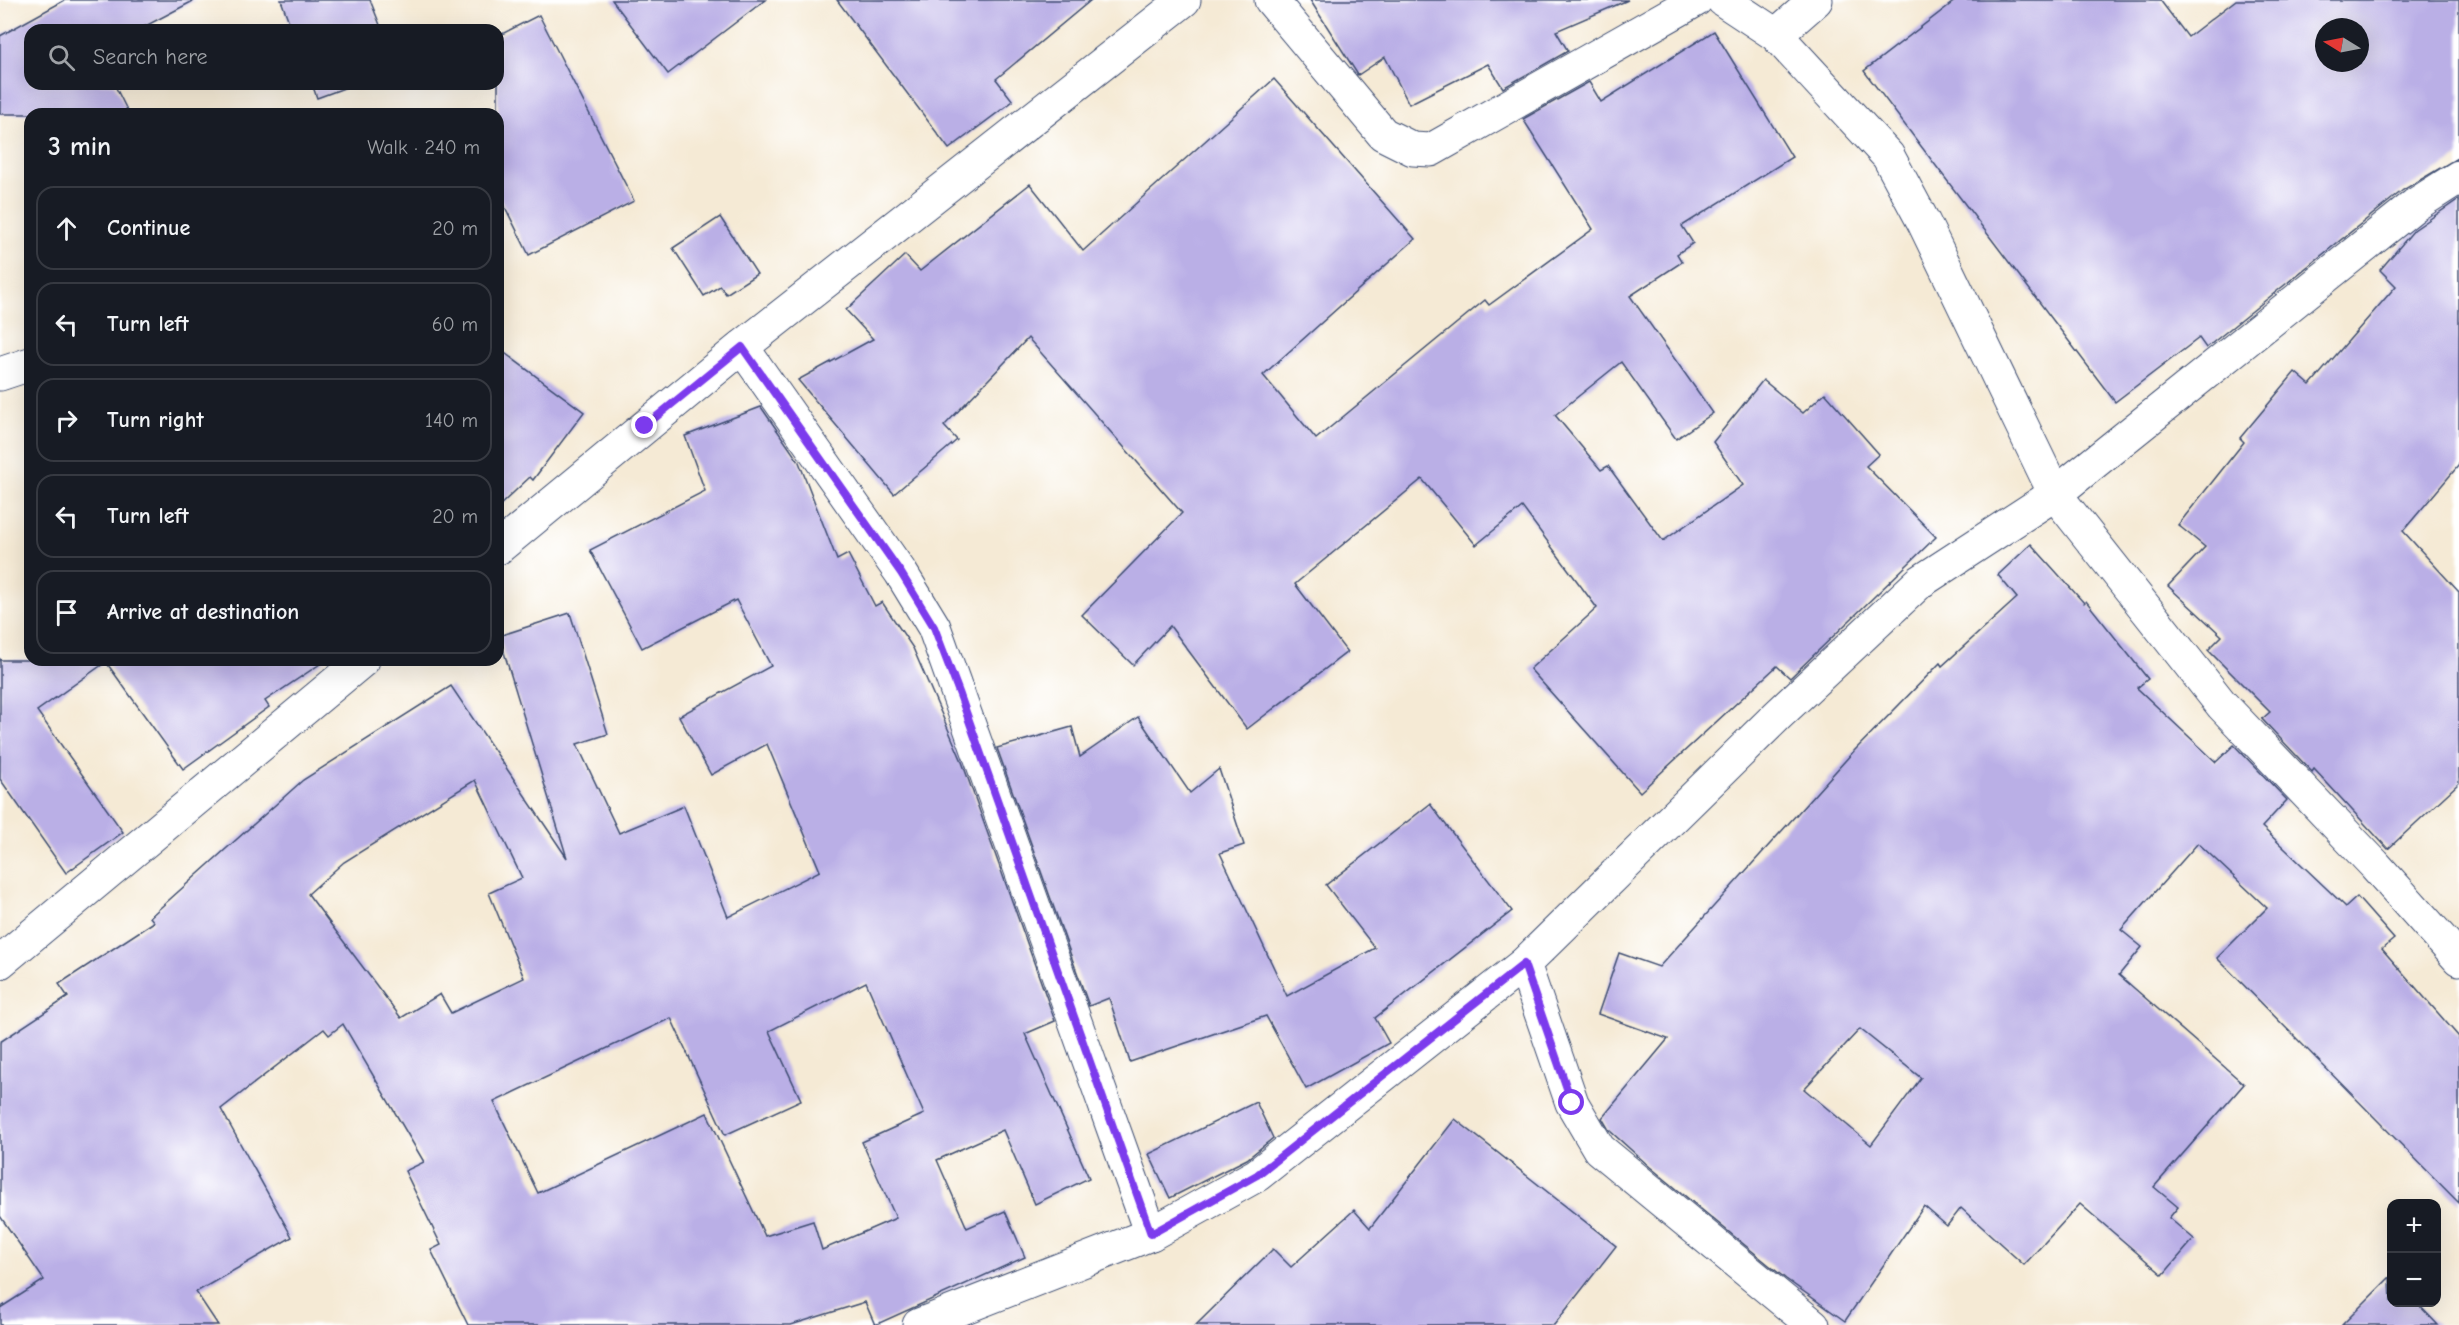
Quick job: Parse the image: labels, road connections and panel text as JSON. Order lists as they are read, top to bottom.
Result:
{
  "north": "left",
  "page": {
    "search": "Search here",
    "heading": ["3 min", "Walk · 240 m"],
    "list": [
      ["Continue", "20 m"],
      ["Turn left", "60 m"],
      ["Turn right", "140 m"],
      ["Turn left", "20 m"],
      "Arrive at destination"
    ],
    "map_buttons": ["+", "−"]
  }
}
